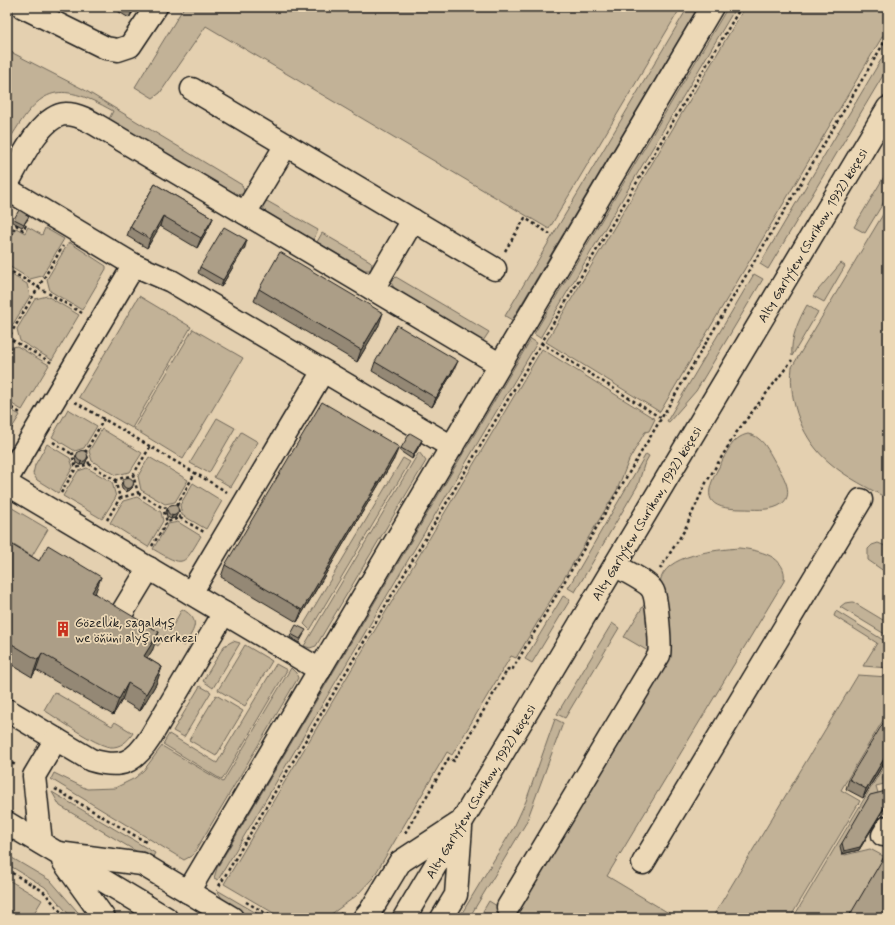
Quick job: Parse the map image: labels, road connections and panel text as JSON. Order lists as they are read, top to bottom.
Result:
{
  "streets": {
    "street": ["Alty Garlyýew (Surikow, 1932) köçesi"]
  },
  "places": {
    "building": ["Gözellik, sagaldyş we öňüni alyş merkezi"]
  }
}
